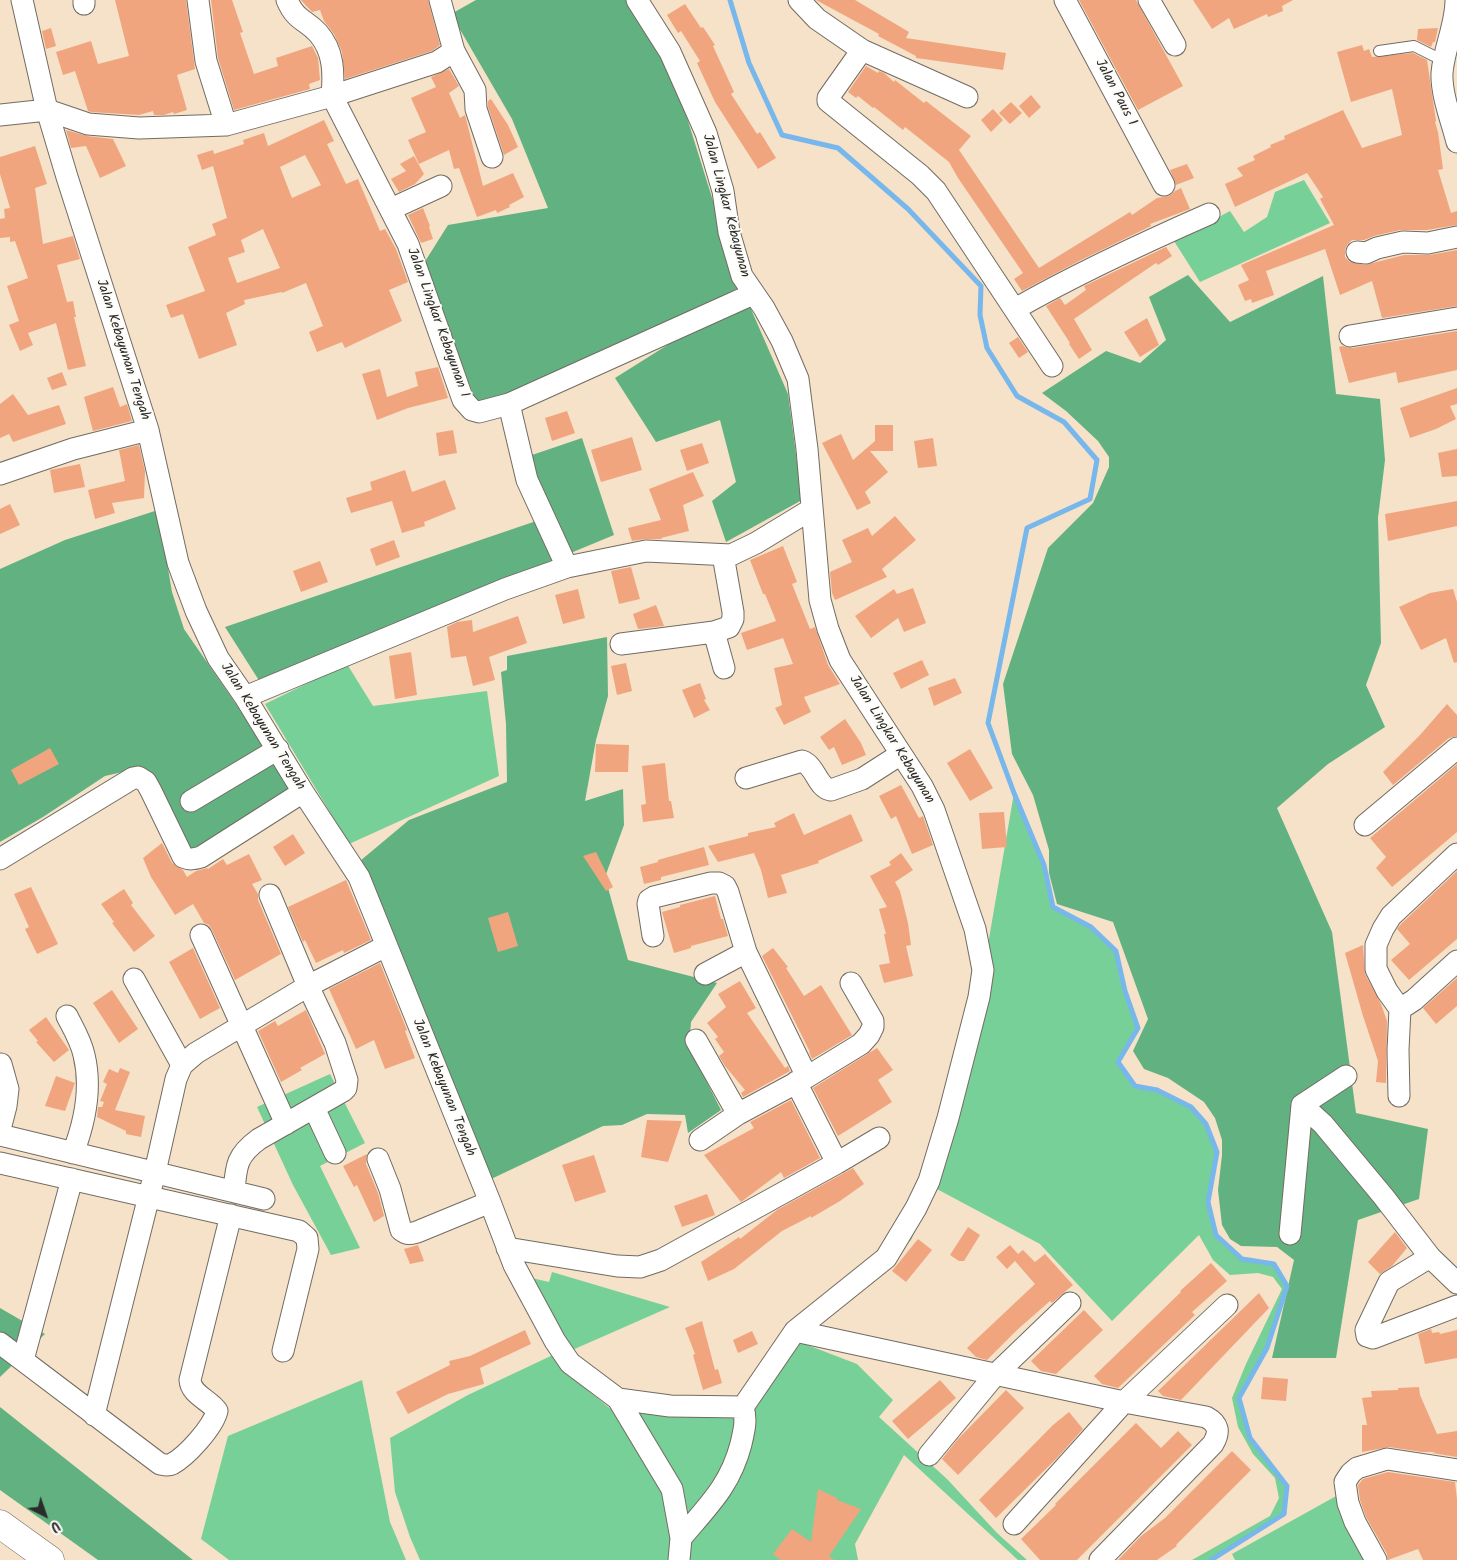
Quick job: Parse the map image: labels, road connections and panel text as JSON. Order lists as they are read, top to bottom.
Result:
{
  "streets": {
    "street": [
      "Jalan Paus 1",
      "Jalan Lingkar Kebayunan",
      "Jalan Lingkar Kebayunan I",
      "Jalan Kebayunan Tengah"
    ]
  },
  "crossings": [
    ["Jalan Lingkar Kebayunan", "Jalan Lingkar Kebayunan I"],
    ["Jalan Lingkar Kebayunan", "Jalan Kebayunan Tengah"]
  ],
  "north": "bottom right"
}
